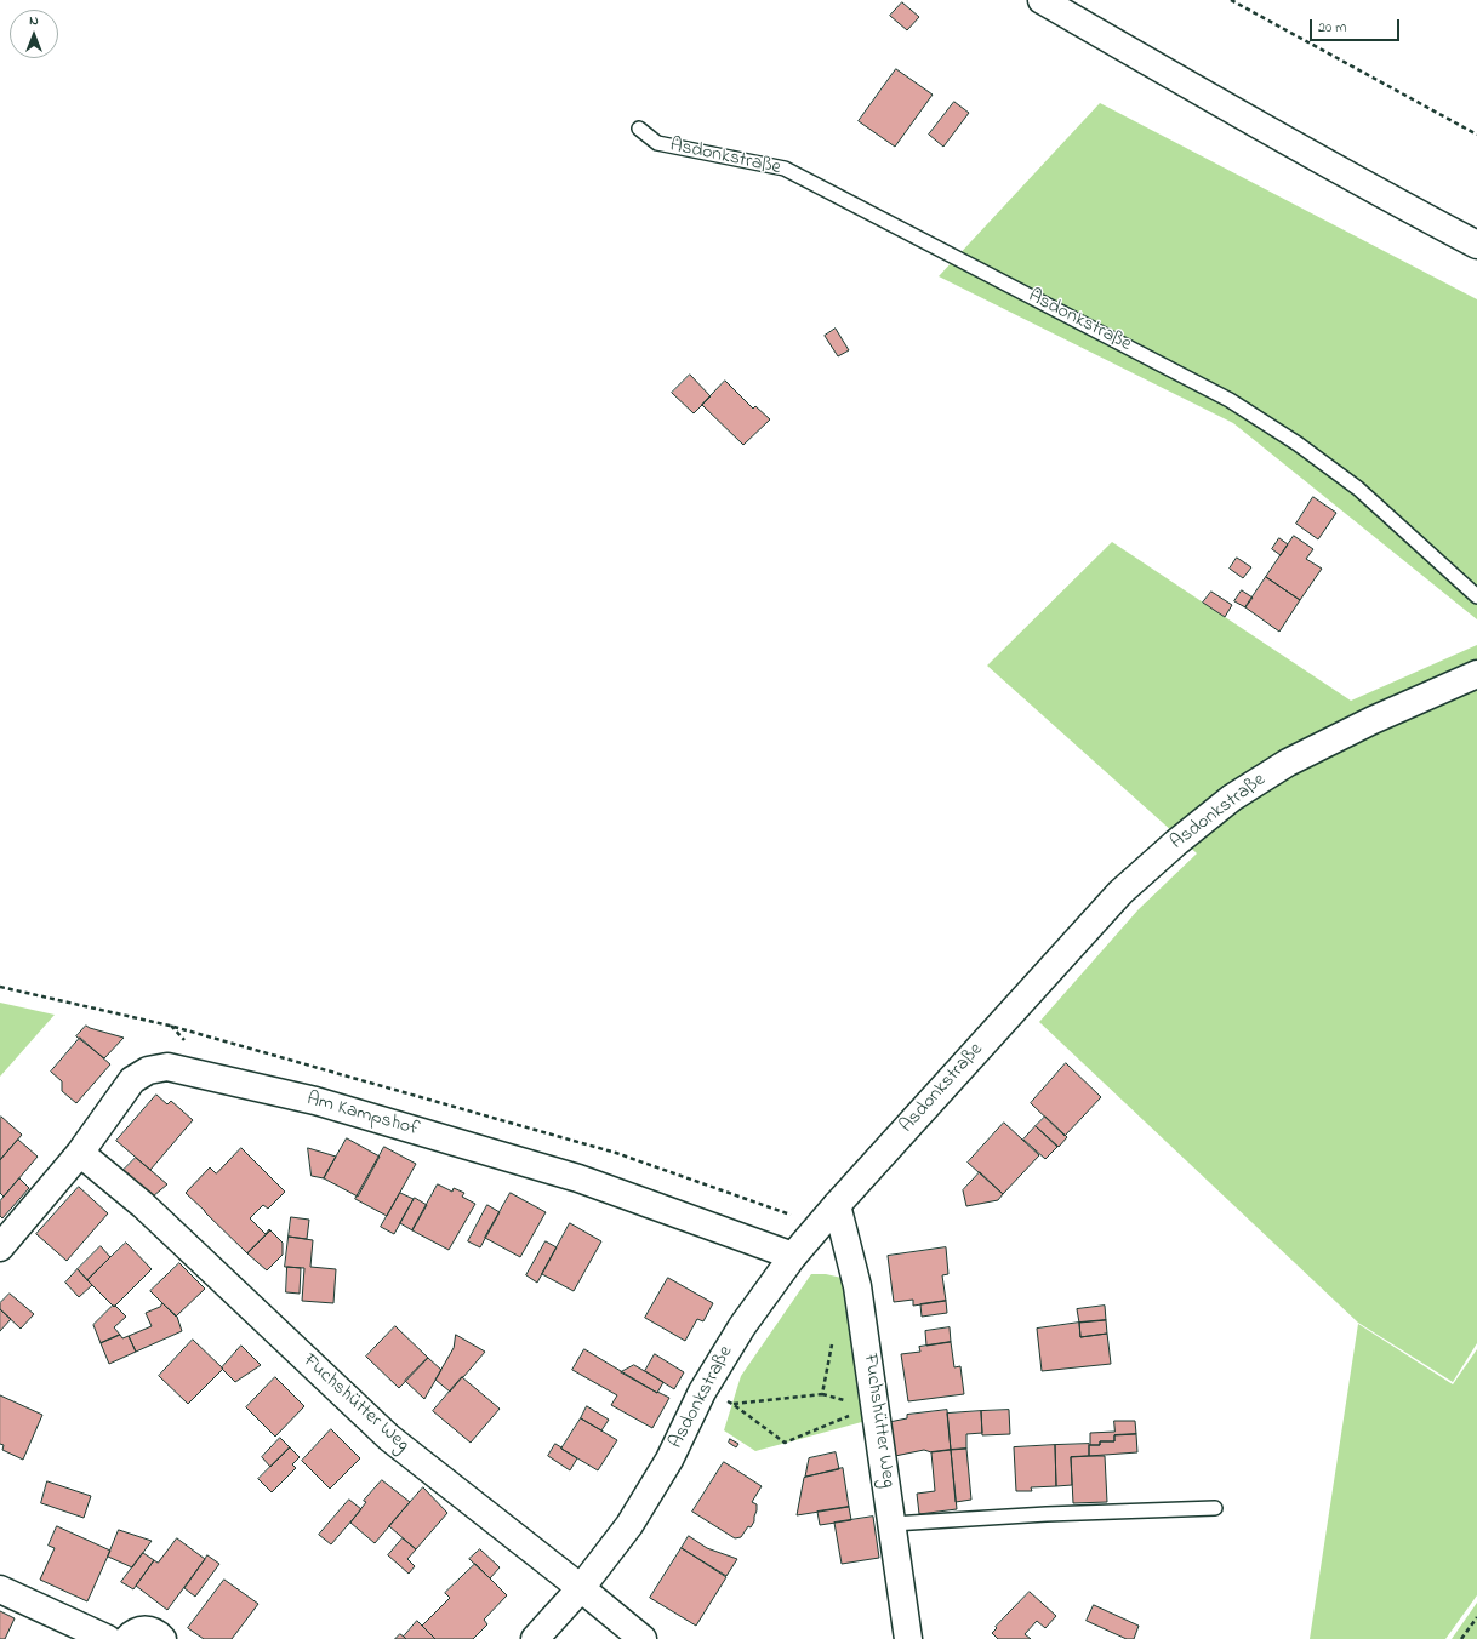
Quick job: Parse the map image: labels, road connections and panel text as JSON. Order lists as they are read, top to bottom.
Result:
{
  "streets": {
    "street": ["Asdonkstraße", "Am Kampshof", "Fuchshütter Weg"]
  },
  "crossings": [
    ["Asdonkstraße", "Am Kampshof"],
    ["Asdonkstraße", "Fuchshütter Weg"],
    ["Am Kampshof", "Fuchshütter Weg"]
  ],
  "scale_bar": "20 m",
  "north": "top"
}
